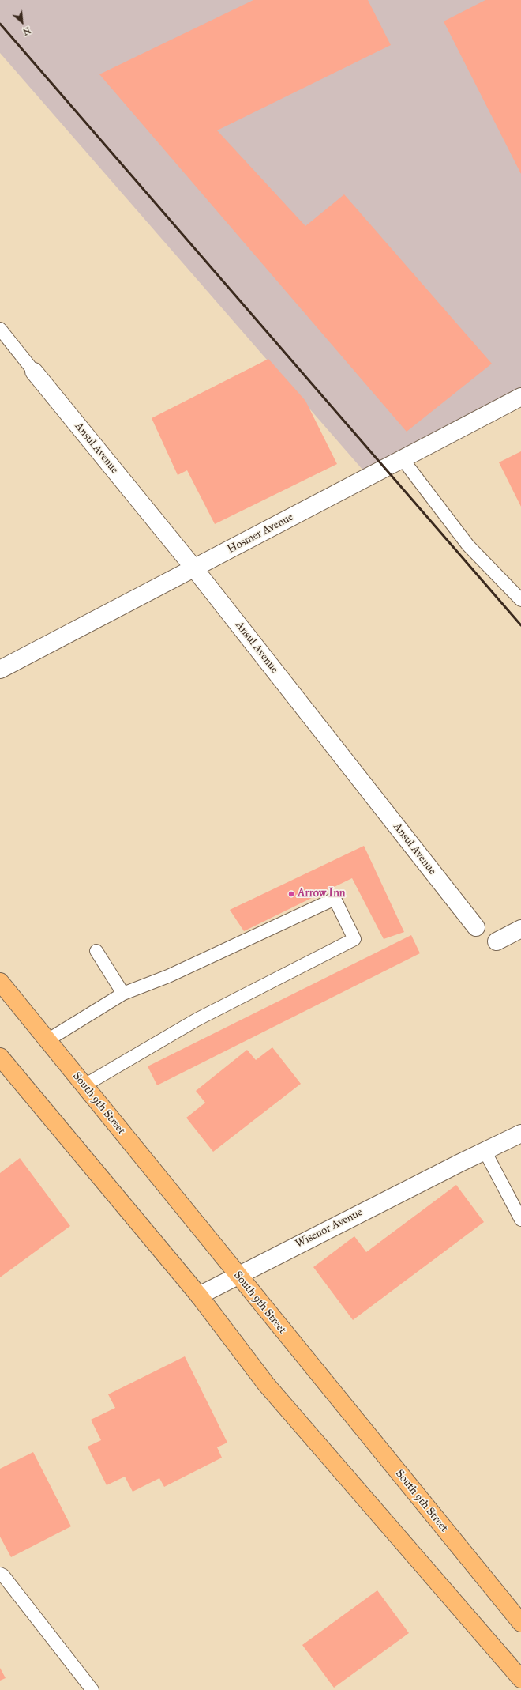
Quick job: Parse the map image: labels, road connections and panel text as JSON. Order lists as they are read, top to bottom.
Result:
{
  "streets": {
    "main road": ["South 9th Street"],
    "street": ["Ansul Avenue", "Hosmer Avenue", "Wisenor Avenue"]
  },
  "crossings": [
    ["Ansul Avenue", "Hosmer Avenue"],
    ["South 9th Street", "Wisenor Avenue"]
  ],
  "places": ["Arrow Inn"],
  "north": "bottom right"
}
